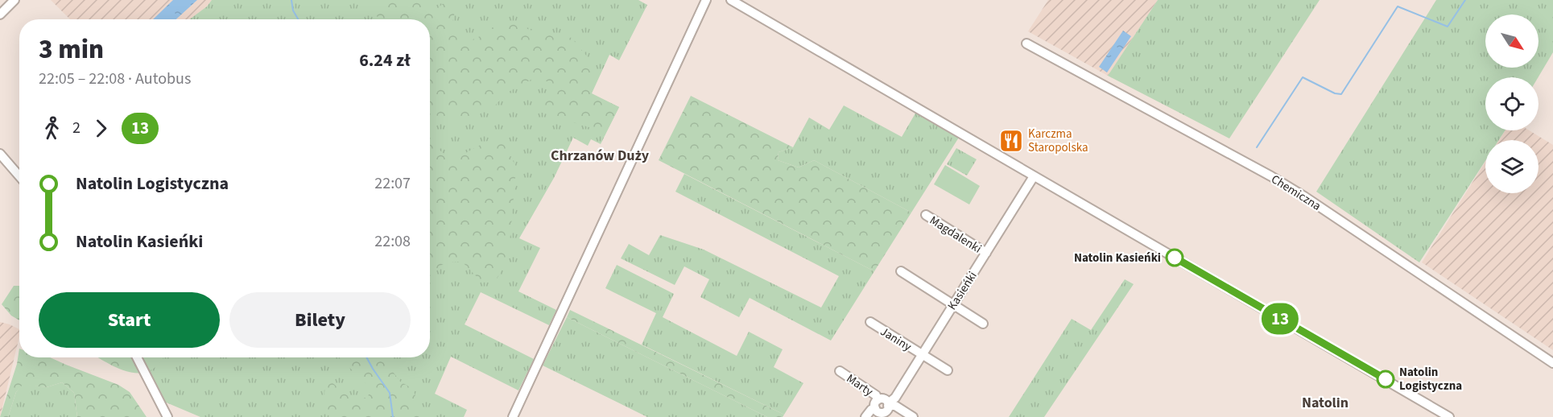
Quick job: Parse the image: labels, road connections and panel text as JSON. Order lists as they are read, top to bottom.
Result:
{
  "streets": {
    "street": [
      "Chemiczna",
      "Magdalenki",
      "Kasieńki",
      "Janiny",
      "Marty"
    ]
  },
  "crossings": [
    ["Magdalenki", "Kasieńki"],
    ["Kasieńki", "Janiny"]
  ],
  "districts": ["Chrzanów Duży", "Natolin"],
  "places": {
    "restaurant": ["Karczma Staropolska"],
    "other": ["Natolin Kasieńki", "Natolin Logistyczna"]
  },
  "lines": ["bus line 13"],
  "north": "bottom right",
  "page": {
    "on_map": "13",
    "heading": ["3 min", "22:05 – 22:08 · Autobus", "6.24 zł"],
    "legs": ["2", "13"],
    "list": [
      {
        "name": "Natolin Logistyczna",
        "value": "22:07"
      },
      {
        "name": "Natolin Kasieńki",
        "value": "22:08"
      }
    ],
    "buttons": ["Start", "Bilety"]
  }
}
